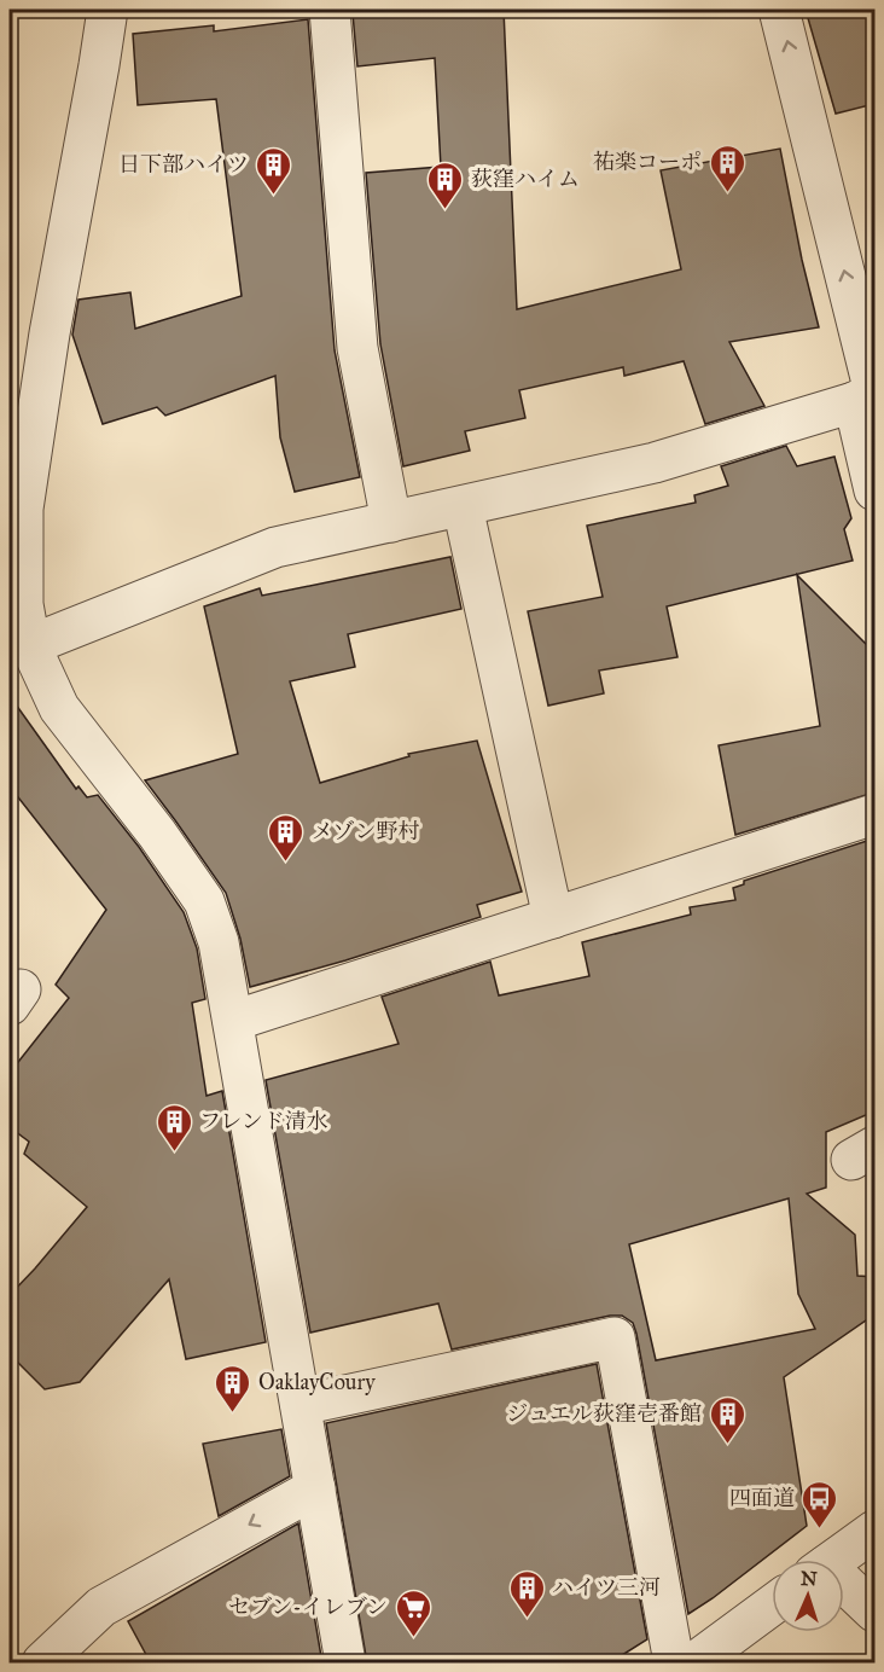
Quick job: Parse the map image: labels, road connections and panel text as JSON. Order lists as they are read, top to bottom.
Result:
{
  "places": {
    "building": [
      "祐楽コーポ",
      "日下部ハイツ",
      "荻窪ハイム",
      "メゾン野村",
      "フレンド清水",
      "OaklayCoury",
      "ジュエル荻窪壱番館",
      "ハイツ三河"
    ],
    "bus stop": ["四面道"],
    "supermarket": ["セブン-イレブン"]
  },
  "north": "top"
}
